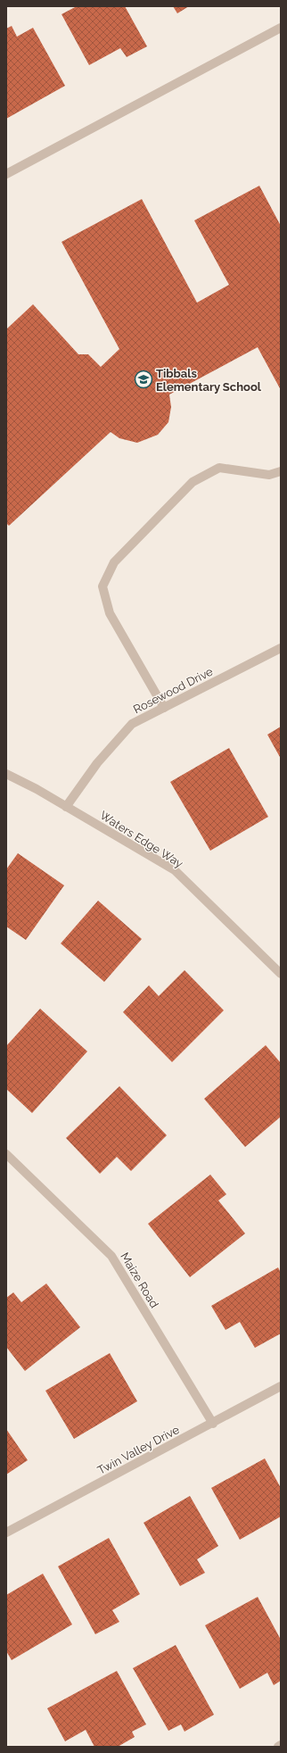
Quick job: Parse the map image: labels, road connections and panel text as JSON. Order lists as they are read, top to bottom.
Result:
{
  "streets": {
    "street": [
      "Rosewood Drive",
      "Waters Edge Way",
      "Maize Road",
      "Twin Valley Drive"
    ]
  },
  "crossings": [
    ["Rosewood Drive", "Waters Edge Way"],
    ["Maize Road", "Twin Valley Drive"]
  ],
  "places": {
    "school or university": ["Tibbals Elementary School"]
  }
}
